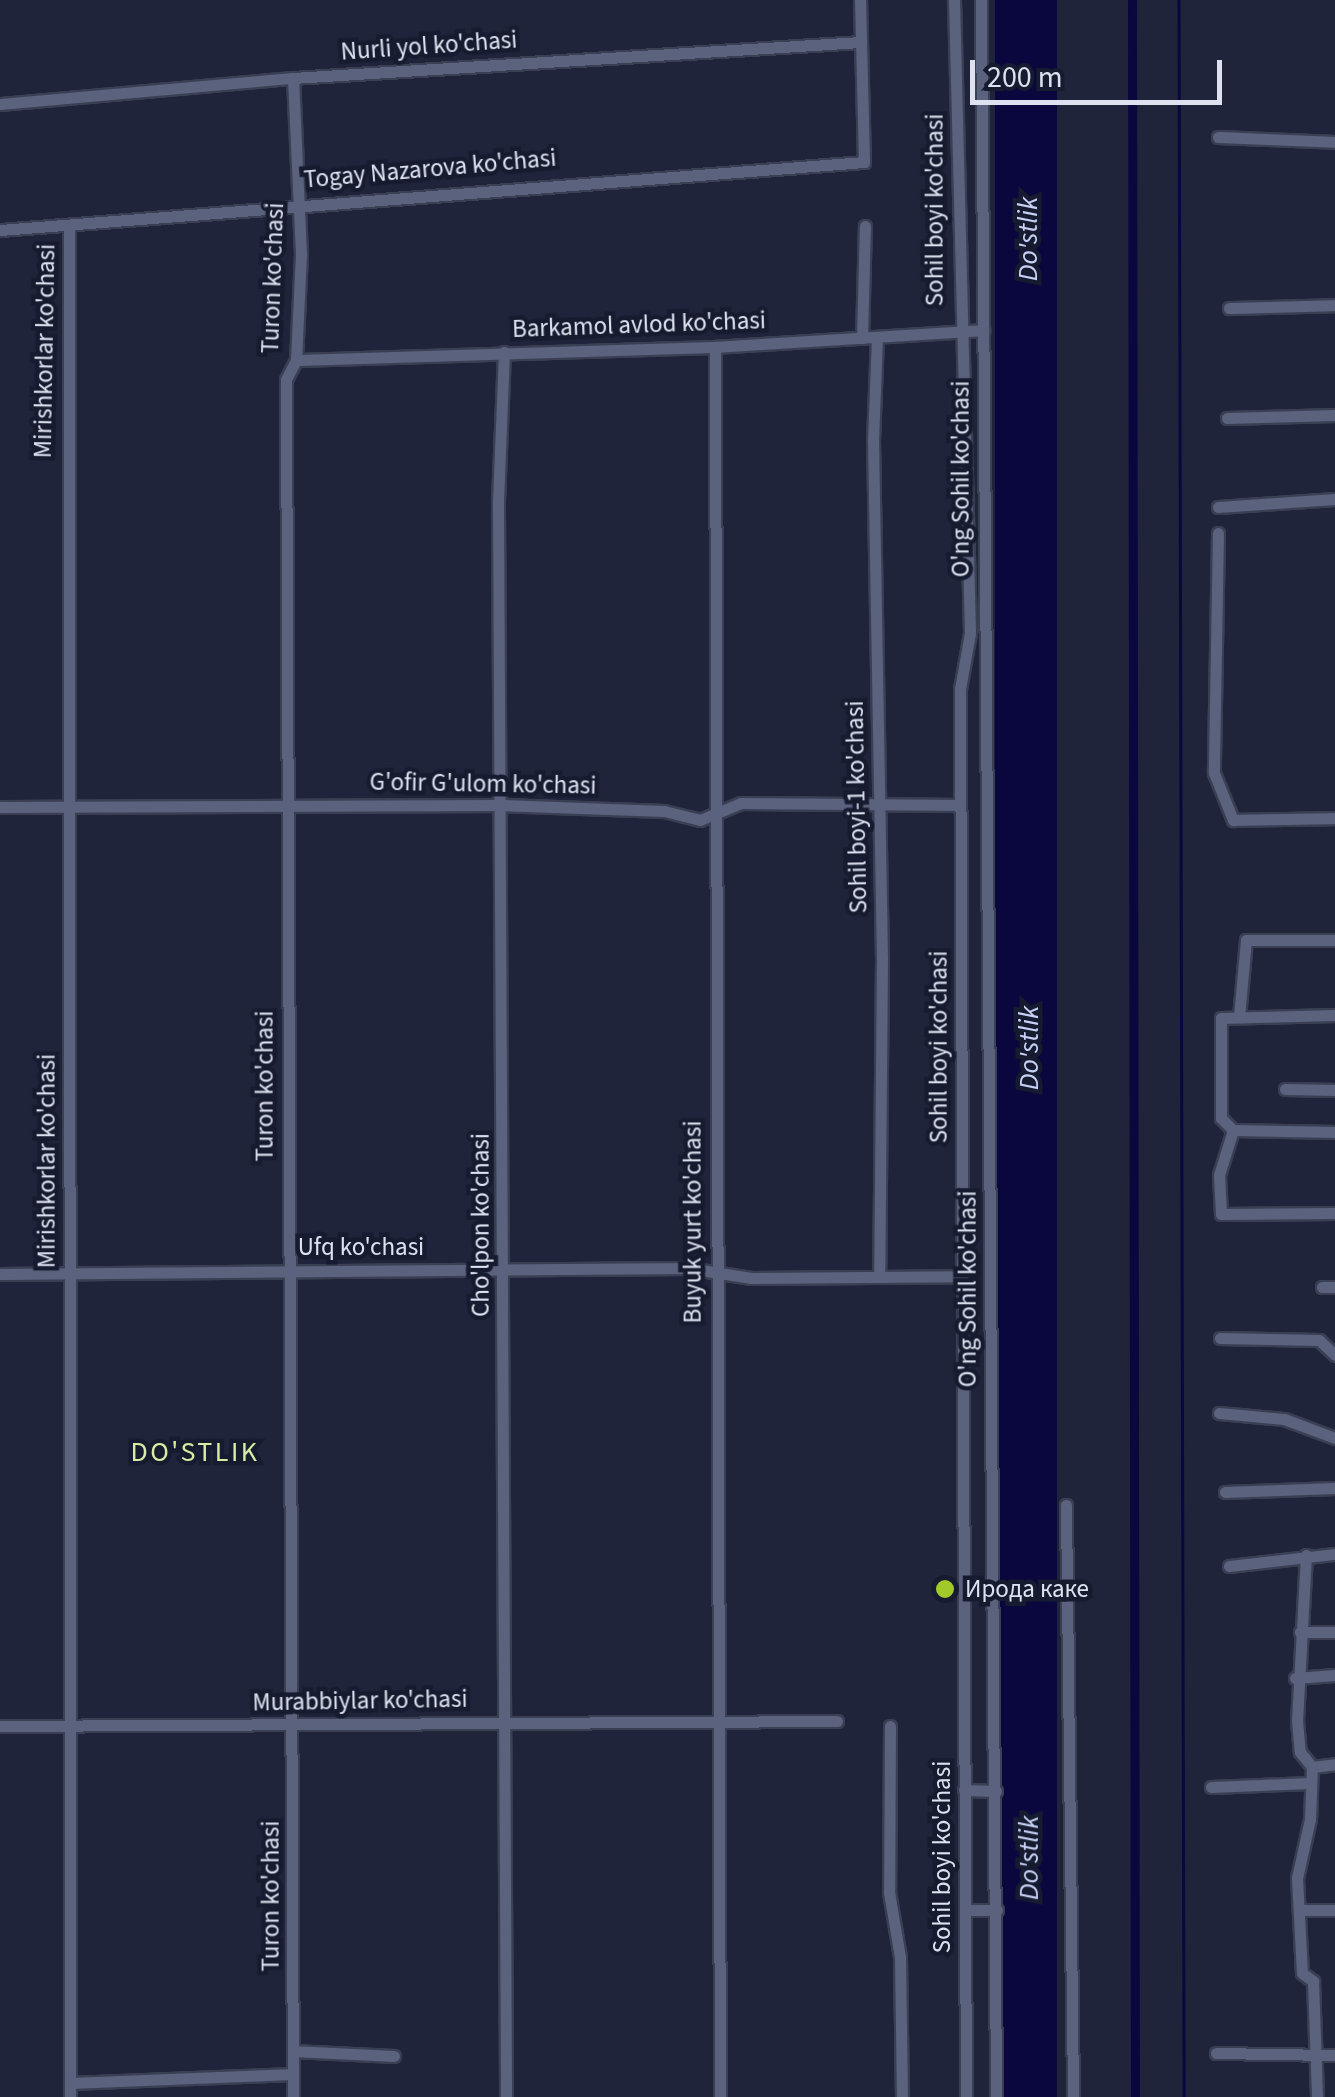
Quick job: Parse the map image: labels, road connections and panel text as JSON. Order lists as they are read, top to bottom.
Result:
{
  "streets": {
    "street": [
      "Nurli yol ko'chasi",
      "Togay Nazarova ko'chasi",
      "Sohil boyi ko'chasi",
      "Turon ko'chasi",
      "Barkamol avlod ko'chasi",
      "Mirishkorlar ko'chasi",
      "O'ng Sohil ko'chasi",
      "G'ofir G'ulom ko'chasi",
      "Sohil boyi-1 ko'chasi",
      "Buyuk yurt ko'chasi",
      "Cho'lpon ko'chasi",
      "Ufq ko'chasi",
      "Murabbiylar ko'chasi"
    ]
  },
  "crossings": [
    ["Nurli yol ko'chasi", "Togay Nazarova ko'chasi"],
    ["Nurli yol ko'chasi", "Turon ko'chasi"],
    ["Togay Nazarova ko'chasi", "Turon ko'chasi"],
    ["Togay Nazarova ko'chasi", "Mirishkorlar ko'chasi"],
    ["Sohil boyi ko'chasi", "Barkamol avlod ko'chasi"],
    ["Sohil boyi ko'chasi", "G'ofir G'ulom ko'chasi"],
    ["Sohil boyi ko'chasi", "Ufq ko'chasi"],
    ["Turon ko'chasi", "Barkamol avlod ko'chasi"],
    ["Turon ko'chasi", "G'ofir G'ulom ko'chasi"],
    ["Turon ko'chasi", "Ufq ko'chasi"],
    ["Turon ko'chasi", "Murabbiylar ko'chasi"],
    ["Barkamol avlod ko'chasi", "O'ng Sohil ko'chasi"],
    ["Barkamol avlod ko'chasi", "Sohil boyi-1 ko'chasi"],
    ["Barkamol avlod ko'chasi", "Buyuk yurt ko'chasi"],
    ["Barkamol avlod ko'chasi", "Cho'lpon ko'chasi"],
    ["Mirishkorlar ko'chasi", "G'ofir G'ulom ko'chasi"],
    ["Mirishkorlar ko'chasi", "Ufq ko'chasi"],
    ["Mirishkorlar ko'chasi", "Murabbiylar ko'chasi"],
    ["G'ofir G'ulom ko'chasi", "Sohil boyi-1 ko'chasi"],
    ["G'ofir G'ulom ko'chasi", "Buyuk yurt ko'chasi"],
    ["G'ofir G'ulom ko'chasi", "Cho'lpon ko'chasi"],
    ["Sohil boyi-1 ko'chasi", "Ufq ko'chasi"],
    ["Buyuk yurt ko'chasi", "Ufq ko'chasi"],
    ["Buyuk yurt ko'chasi", "Murabbiylar ko'chasi"],
    ["Cho'lpon ko'chasi", "Ufq ko'chasi"],
    ["Cho'lpon ko'chasi", "Murabbiylar ko'chasi"]
  ],
  "districts": ["DO'STLIK"],
  "water": ["Do'stlik"],
  "places": ["Ирода каке"],
  "scale_bar": "200 m"
}
